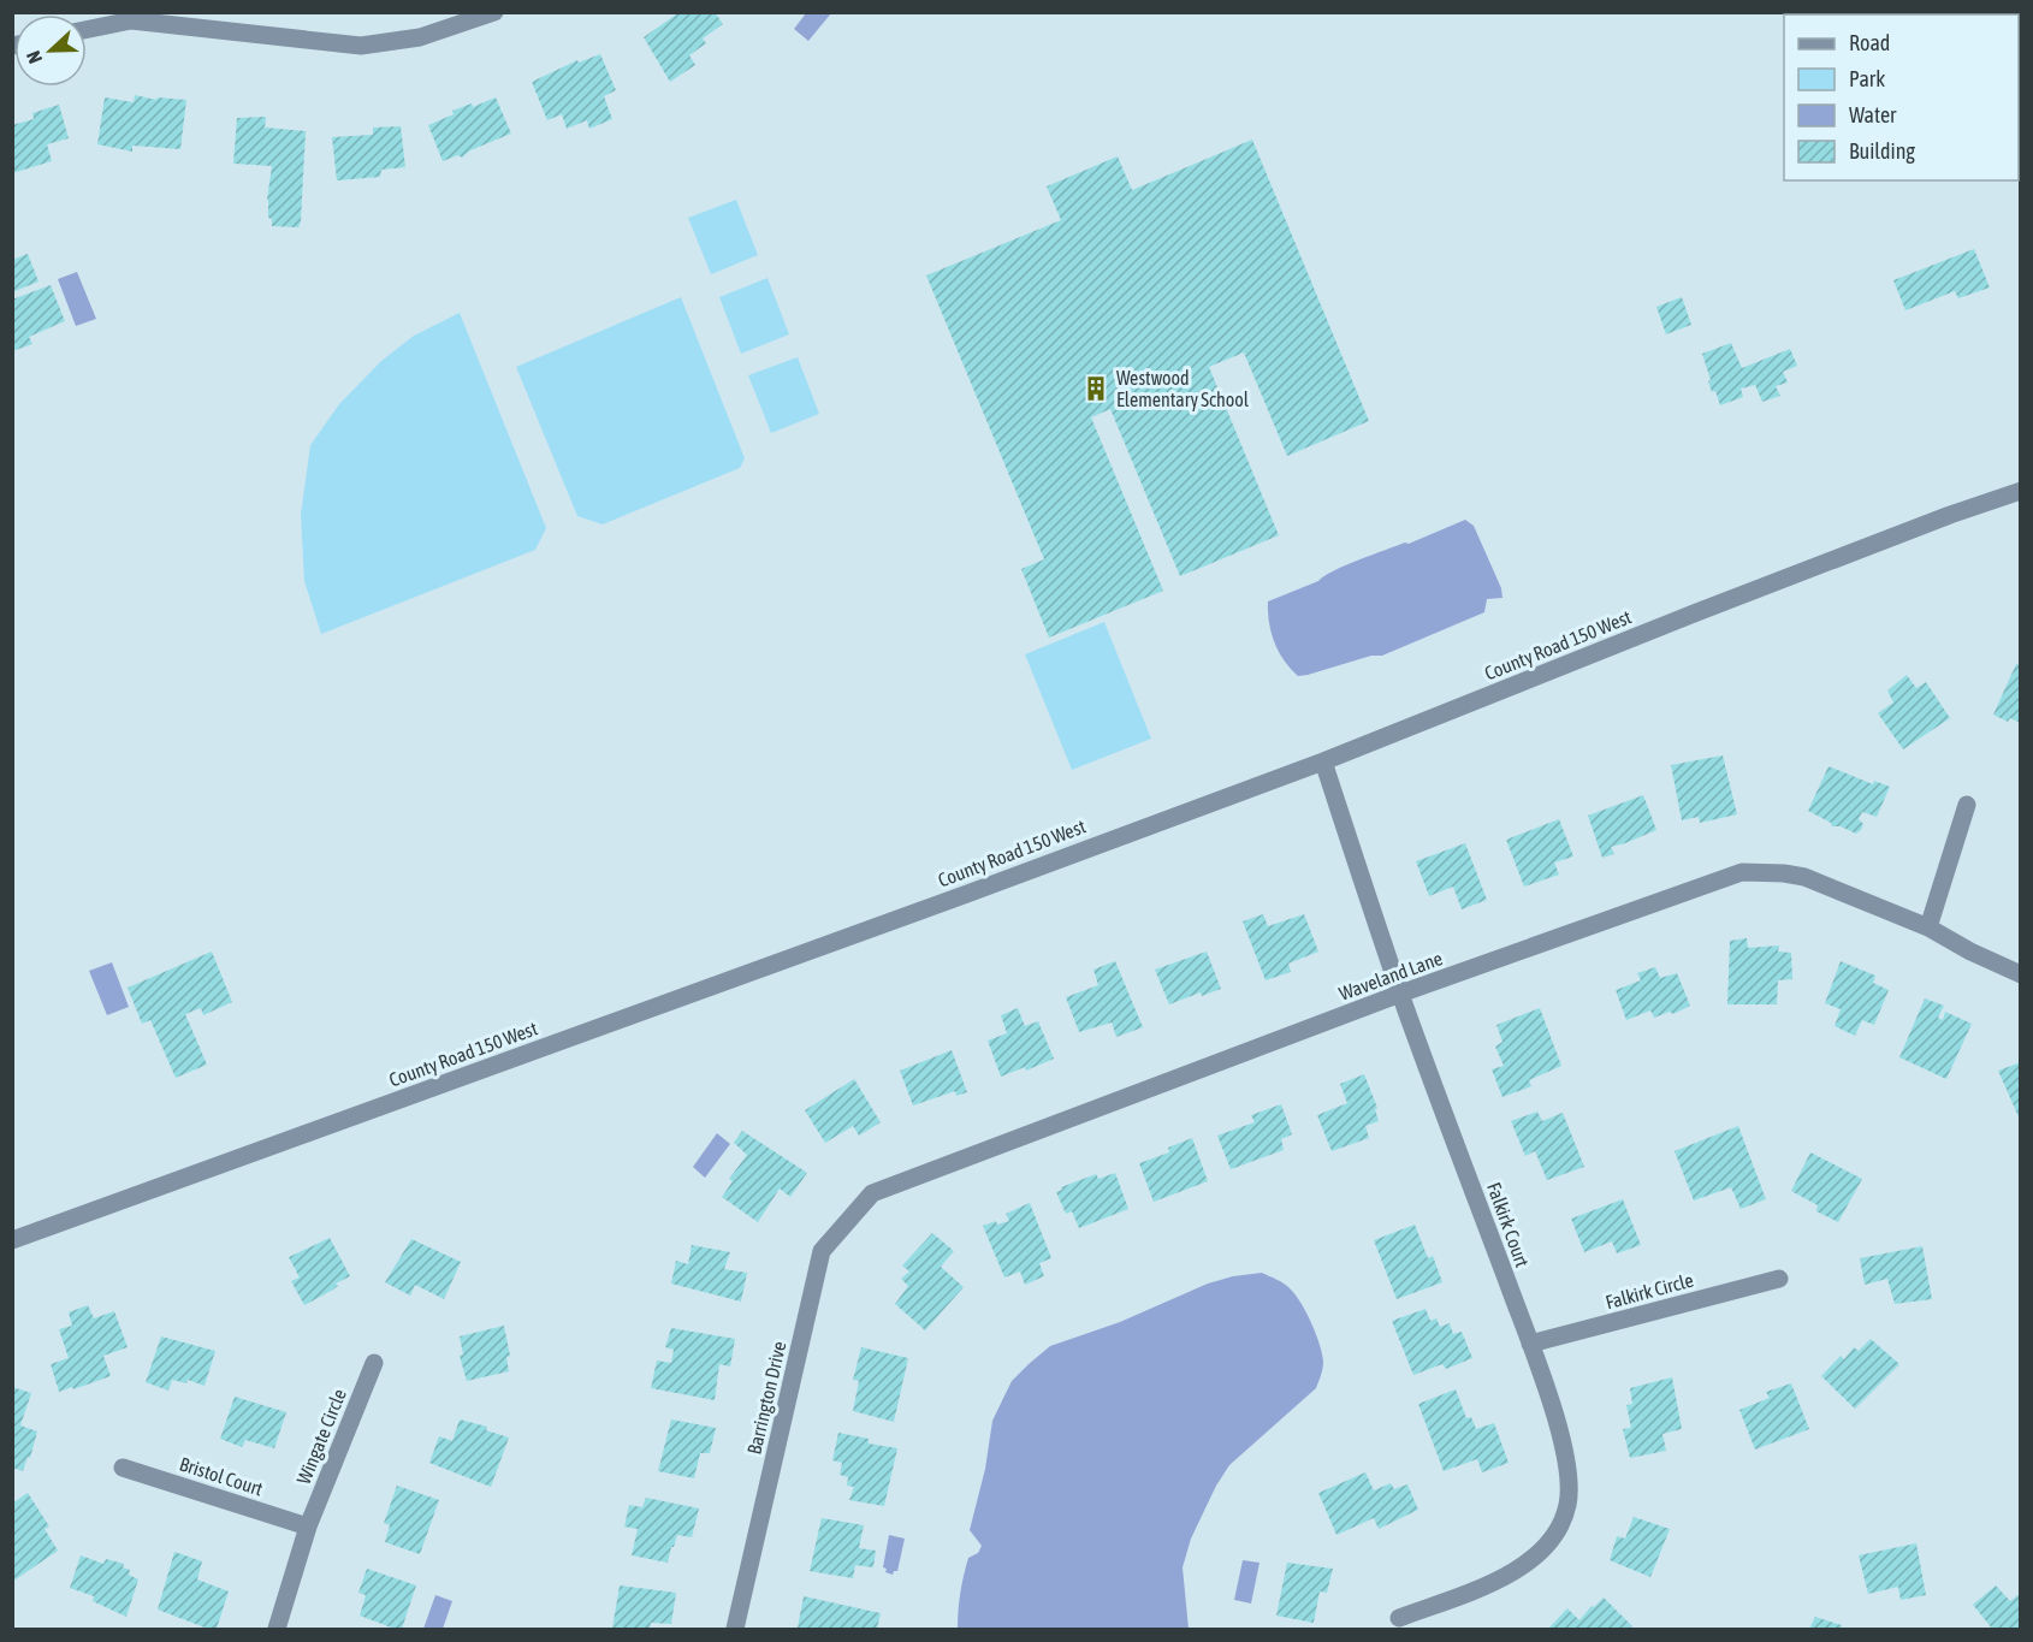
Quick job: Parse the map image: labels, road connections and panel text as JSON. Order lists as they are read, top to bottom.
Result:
{
  "streets": {
    "street": [
      "County Road 150 West",
      "Waveland Lane",
      "Falkirk Court",
      "Falkirk Circle",
      "Barrington Drive",
      "Wingate Circle",
      "Bristol Court"
    ]
  },
  "crossings": [
    ["County Road 150 West", "Falkirk Court"],
    ["Waveland Lane", "Falkirk Court"],
    ["Waveland Lane", "Barrington Drive"],
    ["Falkirk Court", "Falkirk Circle"],
    ["Wingate Circle", "Bristol Court"]
  ],
  "places": {
    "building": ["Westwood Elementary School"]
  },
  "legend": [
    "Road",
    "Park",
    "Water",
    "Building"
  ],
  "north": "left"
}
